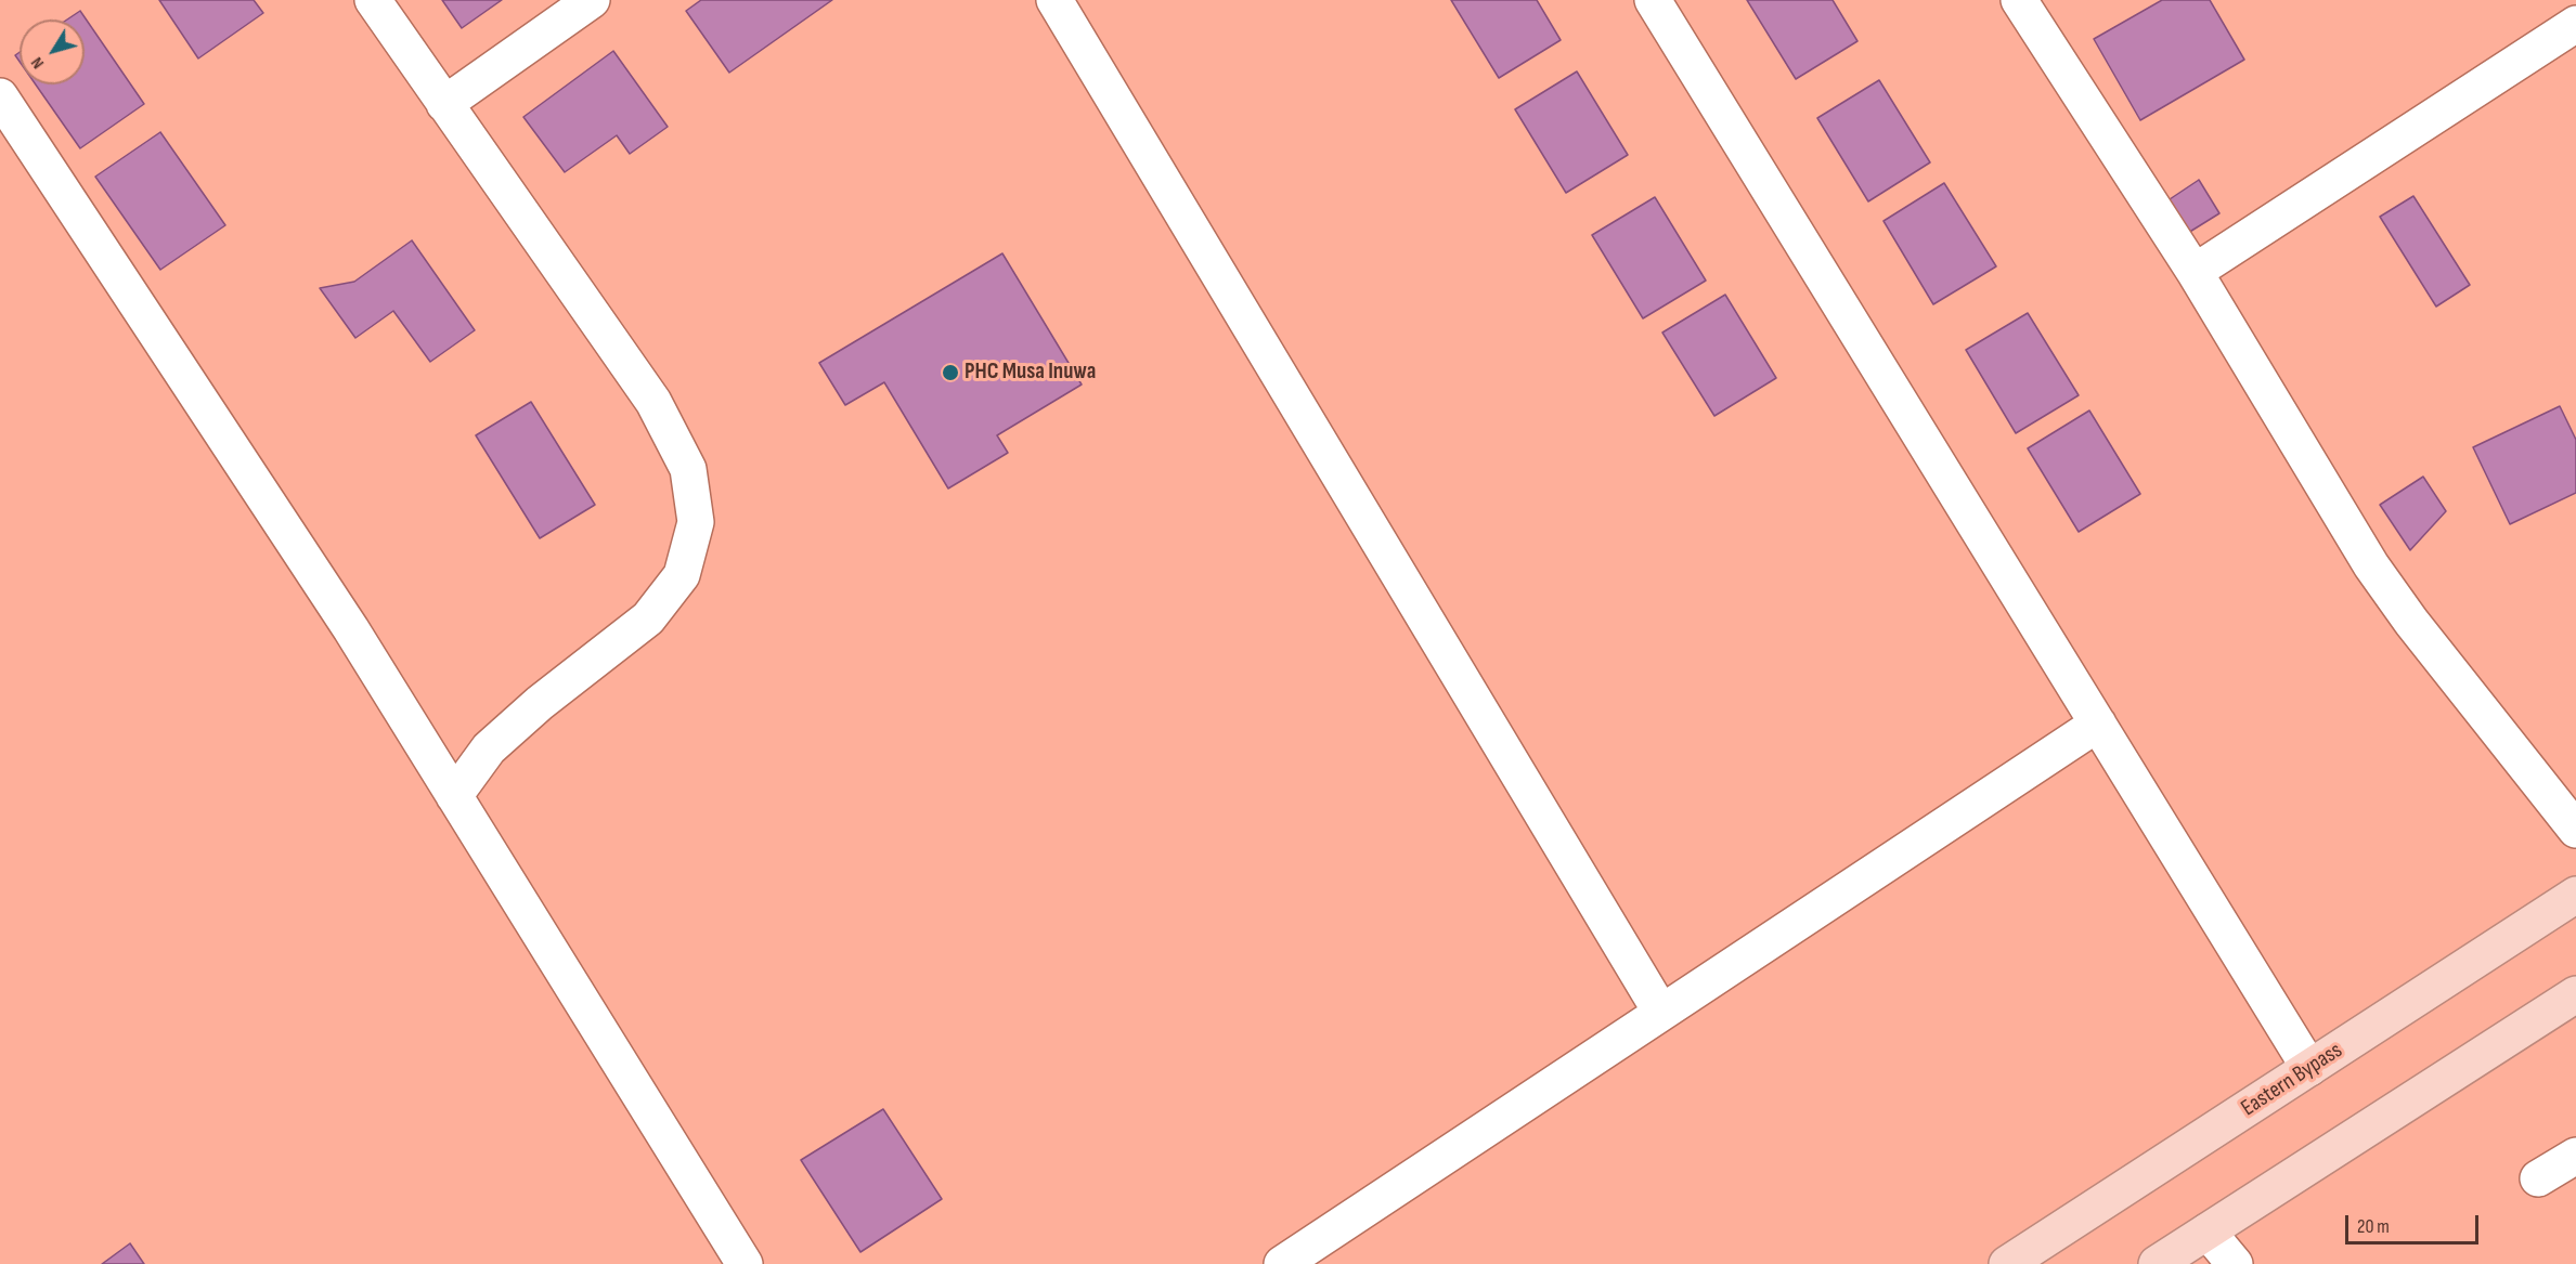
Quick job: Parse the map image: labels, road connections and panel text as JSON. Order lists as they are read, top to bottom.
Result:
{
  "streets": {
    "main road": ["Eastern Bypass"]
  },
  "places": ["PHC Musa Inuwa"],
  "scale_bar": "20 m",
  "north": "bottom left"
}
